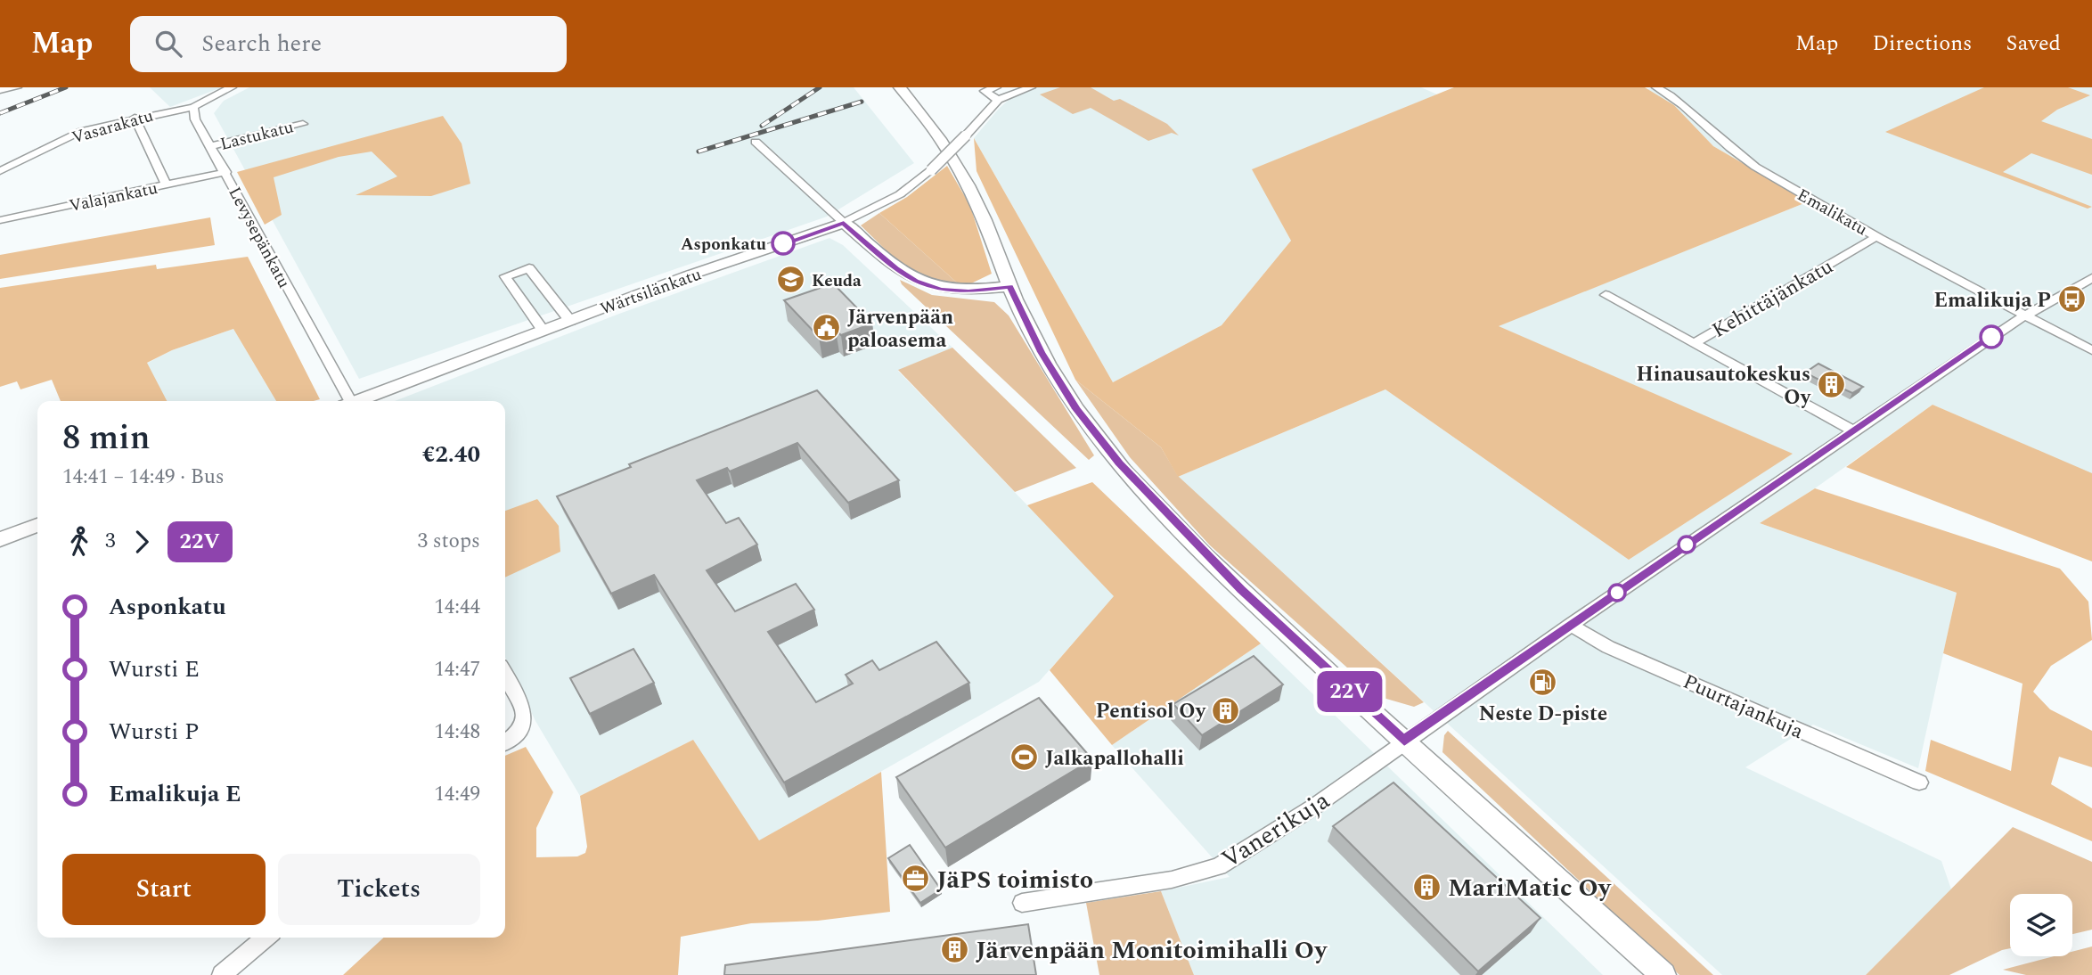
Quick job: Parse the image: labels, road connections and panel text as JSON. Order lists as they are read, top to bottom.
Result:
{
  "streets": {
    "main road": ["Wärtsilänkatu"],
    "street": [
      "Vasarakatu",
      "Lastukatu",
      "Valajankatu",
      "Emalikatu",
      "Levysepänkatu",
      "Kehittäjänkatu",
      "Puurtajankuja",
      "Vanerikuja"
    ]
  },
  "crossings": [
    ["Vasarakatu", "Levysepänkatu"],
    ["Lastukatu", "Levysepänkatu"],
    ["Valajankatu", "Levysepänkatu"],
    ["Emalikatu", "Kehittäjänkatu"],
    ["Emalikatu", "Vanerikuja"],
    ["Kehittäjänkatu", "Vanerikuja"],
    ["Puurtajankuja", "Vanerikuja"]
  ],
  "places": {
    "other": ["Asponkatu"],
    "school or university": ["Keuda"],
    "bus stop": ["Emalikuja P"],
    "public building": ["Järvenpään paloasema"],
    "building": [
      "Hinausautokeskus Oy",
      "Pentisol Oy",
      "MariMatic Oy",
      "Järvenpään Monitoimihalli Oy"
    ],
    "fuel station": ["Neste D-piste"],
    "sports": ["Jalkapallohalli"],
    "office": ["JäPS toimisto"]
  },
  "lines": ["bus line 22V"],
  "page": {
    "header": "Map",
    "search": "Search here",
    "nav": ["Map", "Directions", "Saved"],
    "on_map": "22V",
    "heading": ["8 min", "14:41 – 14:49 · Bus", "€2.40"],
    "legs": ["3", "22V", "3 stops"],
    "list": [
      {
        "name": "Asponkatu",
        "value": "14:44"
      },
      {
        "name": "Wursti E",
        "value": "14:47"
      },
      {
        "name": "Wursti P",
        "value": "14:48"
      },
      {
        "name": "Emalikuja E",
        "value": "14:49"
      }
    ],
    "buttons": ["Start", "Tickets"]
  }
}
